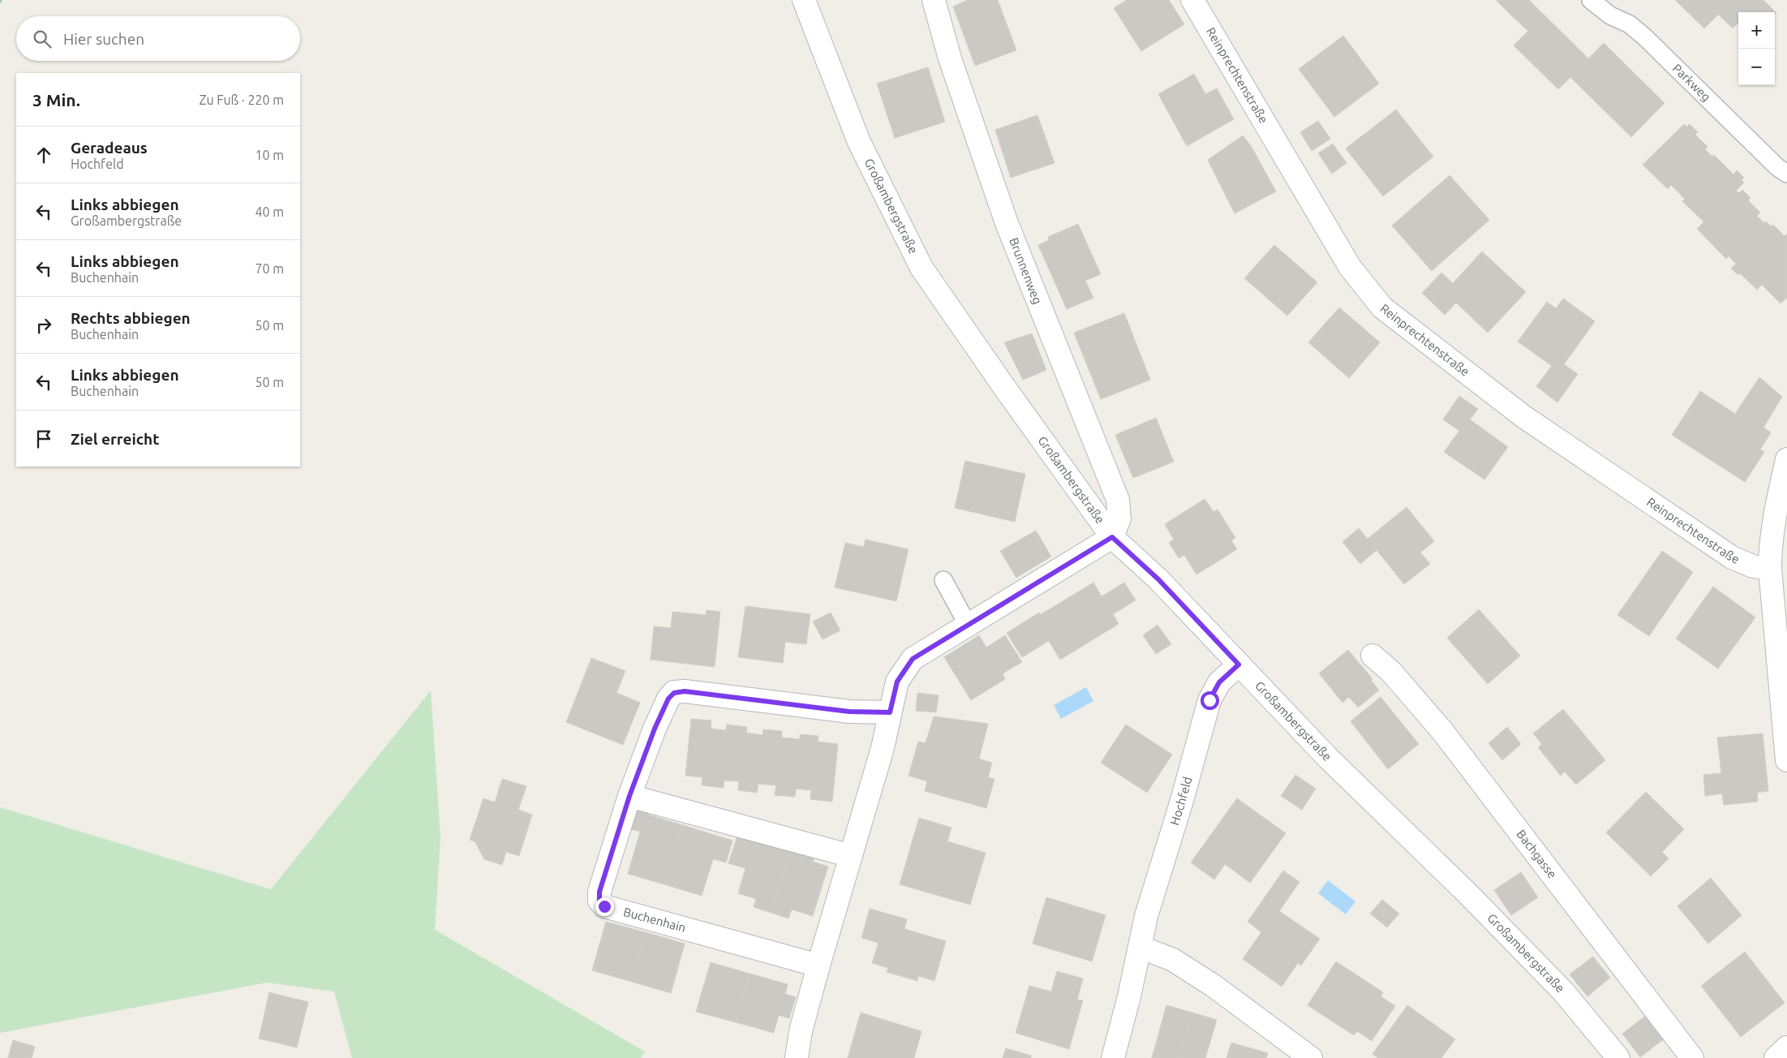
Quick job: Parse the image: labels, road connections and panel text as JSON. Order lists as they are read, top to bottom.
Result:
{
  "streets": {
    "street": [
      "Reinprechtenstraße",
      "Großambergstraße",
      "Brunnenweg",
      "Hochfeld",
      "Bachgasse",
      "Buchenhain"
    ],
    "lane": ["Parkweg"]
  },
  "crossings": [
    ["Großambergstraße", "Brunnenweg"],
    ["Großambergstraße", "Hochfeld"]
  ],
  "page": {
    "map_buttons": ["+", "−"],
    "search": "Hier suchen",
    "heading": ["3 Min.", "Zu Fuß · 220 m"],
    "list": [
      ["Geradeaus", "Hochfeld", "10 m"],
      ["Links abbiegen", "Großambergstraße", "40 m"],
      ["Links abbiegen", "Buchenhain", "70 m"],
      ["Rechts abbiegen", "Buchenhain", "50 m"],
      ["Links abbiegen", "Buchenhain", "50 m"],
      "Ziel erreicht"
    ]
  }
}
